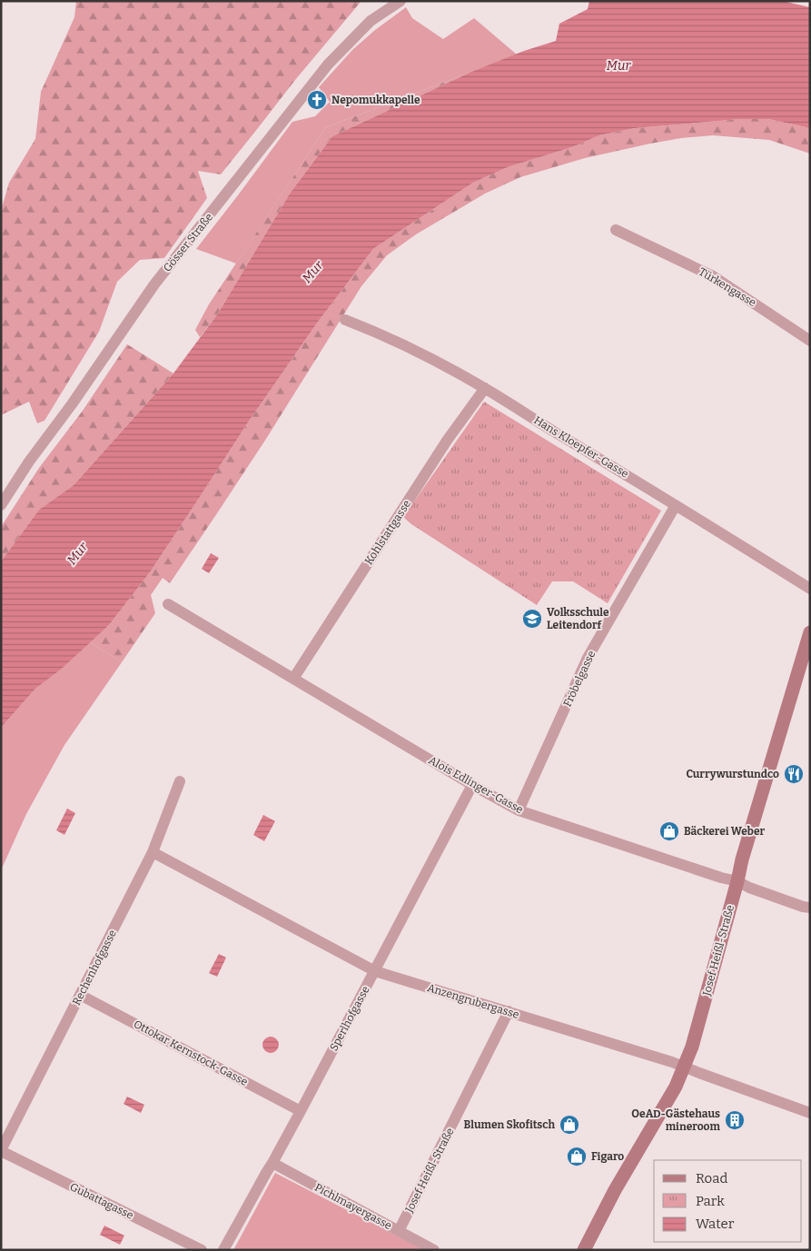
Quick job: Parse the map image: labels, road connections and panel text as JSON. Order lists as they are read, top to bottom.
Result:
{
  "streets": {
    "main road": ["Josef Heißl-Straße"],
    "street": [
      "Gösser Straße",
      "Türkengasse",
      "Hans Kloepfer-Gasse",
      "Kohlstattgasse",
      "Fröbelgasse",
      "Alois Edlinger-Gasse",
      "Rechenhofgasse",
      "Anzengrubergasse",
      "Sperlhofgasse",
      "Ottokar Kernstock-Gasse",
      "Gubattagasse",
      "Pichlmayergasse"
    ]
  },
  "crossings": [
    ["Hans Kloepfer-Gasse", "Kohlstattgasse"],
    ["Hans Kloepfer-Gasse", "Fröbelgasse"],
    ["Kohlstattgasse", "Alois Edlinger-Gasse"],
    ["Fröbelgasse", "Alois Edlinger-Gasse"],
    ["Alois Edlinger-Gasse", "Josef Heißl-Straße"],
    ["Alois Edlinger-Gasse", "Sperlhofgasse"],
    ["Josef Heißl-Straße", "Anzengrubergasse"],
    ["Josef Heißl-Straße", "Pichlmayergasse"],
    ["Rechenhofgasse", "Anzengrubergasse"],
    ["Rechenhofgasse", "Ottokar Kernstock-Gasse"],
    ["Rechenhofgasse", "Gubattagasse"],
    ["Anzengrubergasse", "Sperlhofgasse"],
    ["Sperlhofgasse", "Ottokar Kernstock-Gasse"],
    ["Sperlhofgasse", "Pichlmayergasse"]
  ],
  "water": ["Mur"],
  "places": {
    "church": ["Nepomukkapelle"],
    "school or university": ["Volksschule Leitendorf"],
    "restaurant": ["Currywurstundco"],
    "shop": ["Bäckerei Weber", "Blumen Skofitsch", "Figaro"],
    "building": ["OeAD-Gästehaus mineroom"]
  },
  "legend": ["Road", "Park", "Water"]
}
